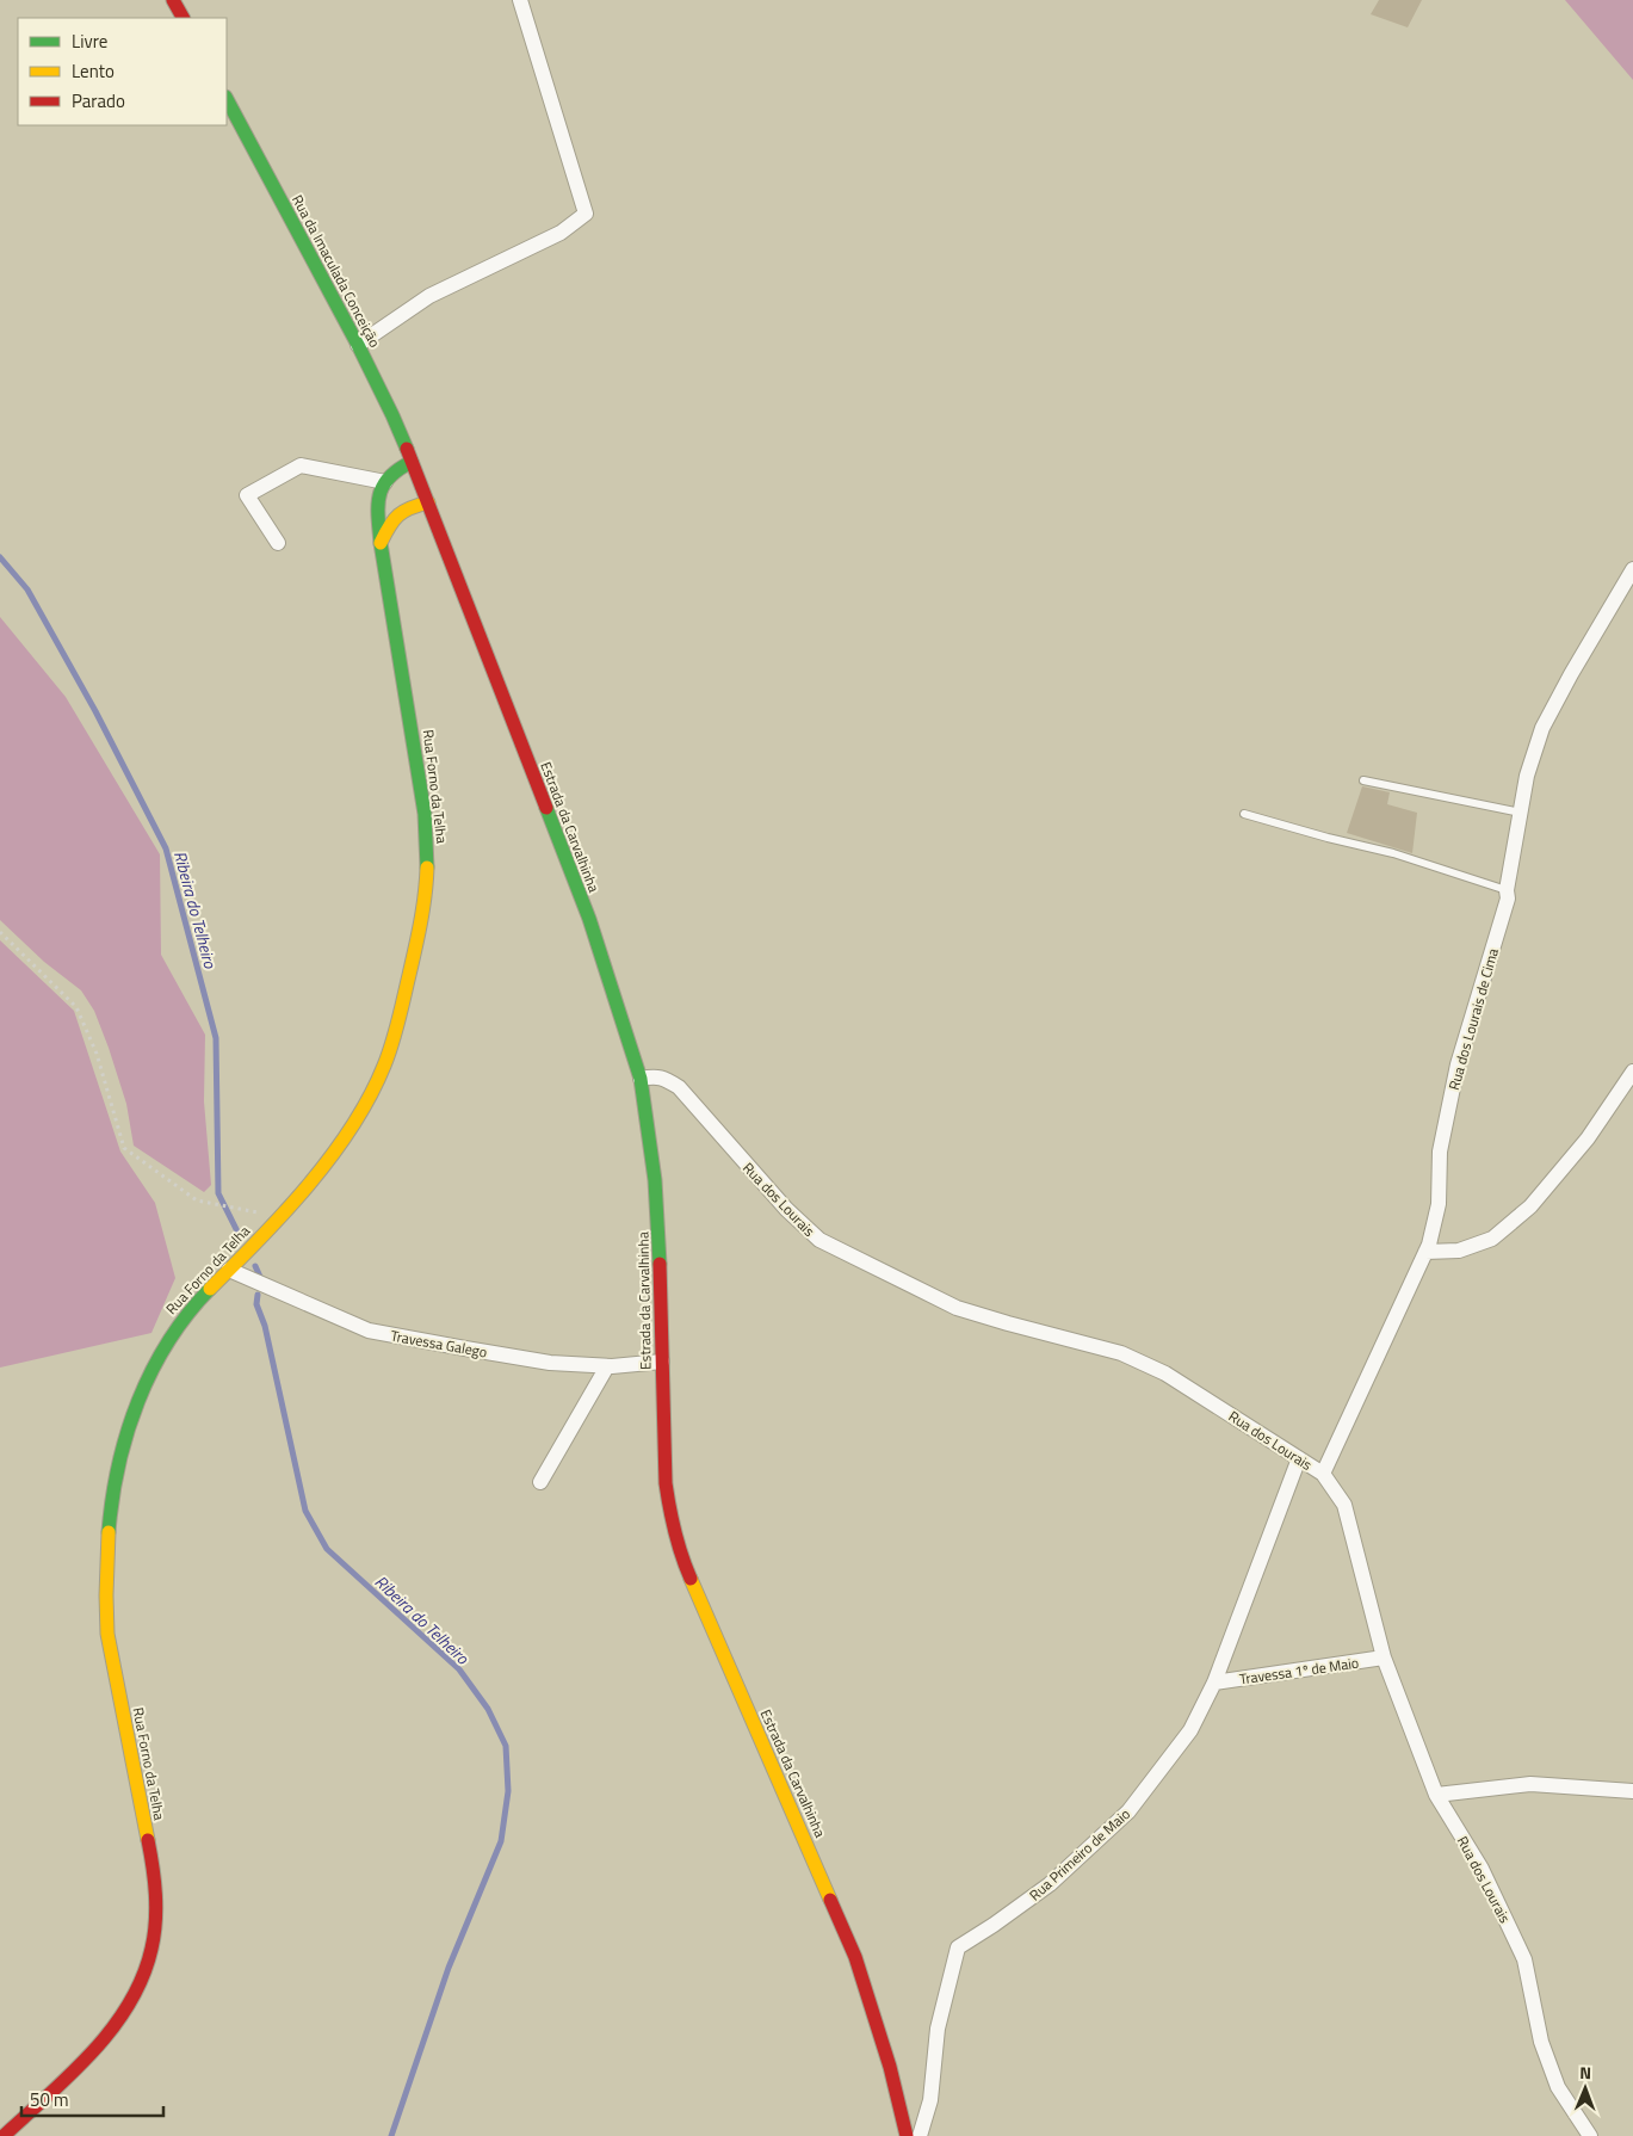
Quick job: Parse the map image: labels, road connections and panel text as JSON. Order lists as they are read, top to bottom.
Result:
{
  "streets": {
    "main road": ["Rua da Imaculada Conceição", "Rua Forno da Telha", "Estrada da Carvalhinha"],
    "street": [
      "Rua dos Lourais de Cima",
      "Rua dos Lourais",
      "Travessa Galego",
      "Travessa 1º de Maio",
      "Rua Primeiro de Maio"
    ]
  },
  "crossings": [
    ["Rua da Imaculada Conceição", "Estrada da Carvalhinha"],
    ["Rua Forno da Telha", "Travessa Galego"],
    ["Estrada da Carvalhinha", "Rua dos Lourais"],
    ["Estrada da Carvalhinha", "Travessa Galego"],
    ["Rua dos Lourais de Cima", "Rua dos Lourais"],
    ["Rua dos Lourais", "Travessa 1º de Maio"],
    ["Rua dos Lourais", "Rua Primeiro de Maio"],
    ["Travessa 1º de Maio", "Rua Primeiro de Maio"]
  ],
  "water": ["Ribeira do Telheiro"],
  "legend": ["Livre", "Lento", "Parado"],
  "scale_bar": "50 m",
  "north": "top"
}
